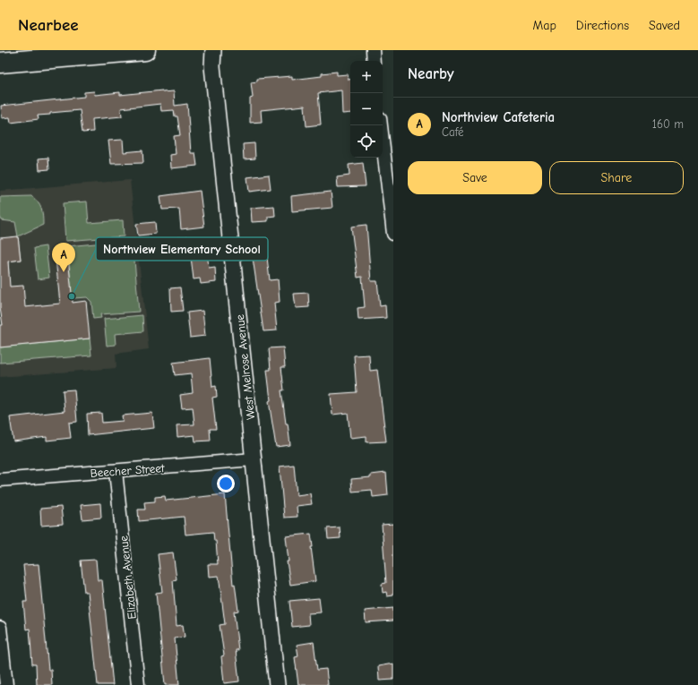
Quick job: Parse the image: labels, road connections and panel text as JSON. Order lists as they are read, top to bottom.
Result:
{
  "streets": {
    "street": ["West Melrose Avenue", "Beecher Street", "Elizabeth Avenue"]
  },
  "crossings": [
    ["West Melrose Avenue", "Beecher Street"],
    ["Beecher Street", "Elizabeth Avenue"]
  ],
  "places": ["Northview Elementary School"],
  "page": {
    "header": "Nearbee",
    "nav": ["Map", "Directions", "Saved"],
    "heading": "Nearby",
    "map_buttons": ["+", "−"],
    "list": [
      {
        "mark": "A",
        "name": "Northview Cafeteria",
        "note": "Café",
        "value": "160 m"
      }
    ],
    "buttons": ["Save", "Share"],
    "pins": "A"
  }
}
